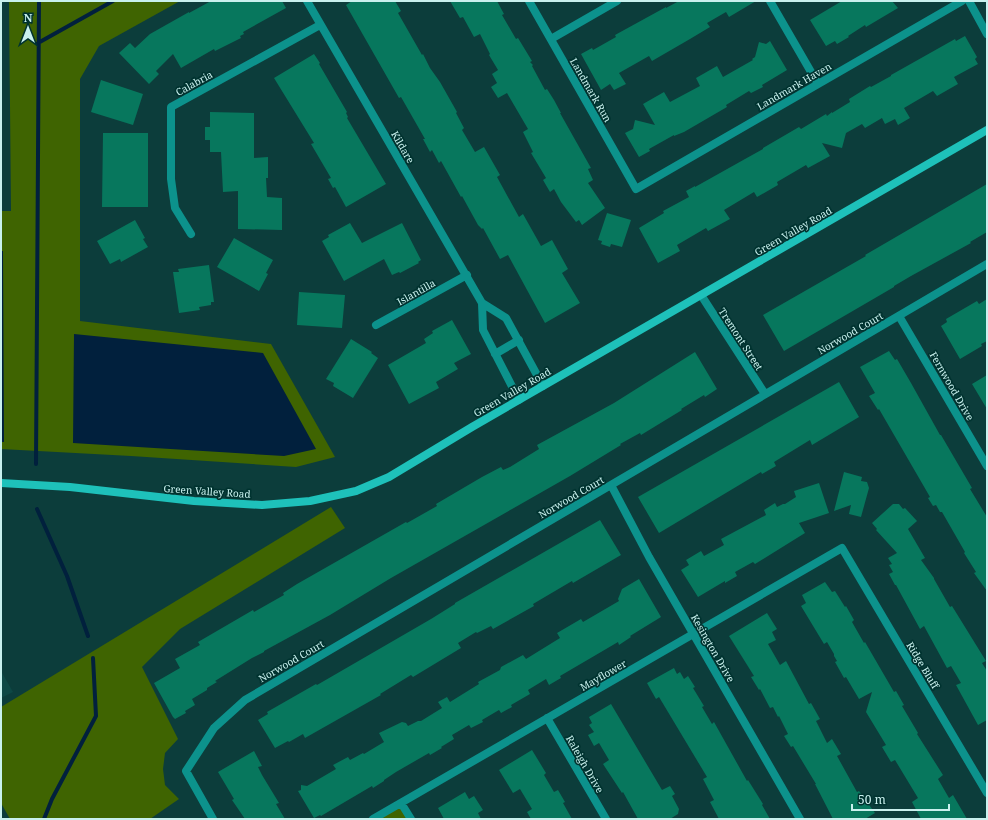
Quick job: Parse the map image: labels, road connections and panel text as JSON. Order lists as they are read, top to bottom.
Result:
{
  "streets": {
    "street": [
      "Calabria",
      "Landmark Haven",
      "Landmark Run",
      "Kildare",
      "Green Valley Road",
      "Islantilla",
      "Norwood Court",
      "Tremont Street",
      "Fernwood Drive",
      "Kesington Drive",
      "Ridge Bluff",
      "Mayflower",
      "Raleigh Drive"
    ]
  },
  "crossings": [
    ["Calabria", "Kildare"],
    ["Landmark Haven", "Landmark Run"],
    ["Kildare", "Green Valley Road"],
    ["Kildare", "Islantilla"],
    ["Green Valley Road", "Tremont Street"],
    ["Norwood Court", "Tremont Street"],
    ["Norwood Court", "Fernwood Drive"],
    ["Norwood Court", "Kesington Drive"],
    ["Kesington Drive", "Mayflower"],
    ["Ridge Bluff", "Mayflower"],
    ["Mayflower", "Raleigh Drive"]
  ],
  "scale_bar": "50 m",
  "north": "top"
}
